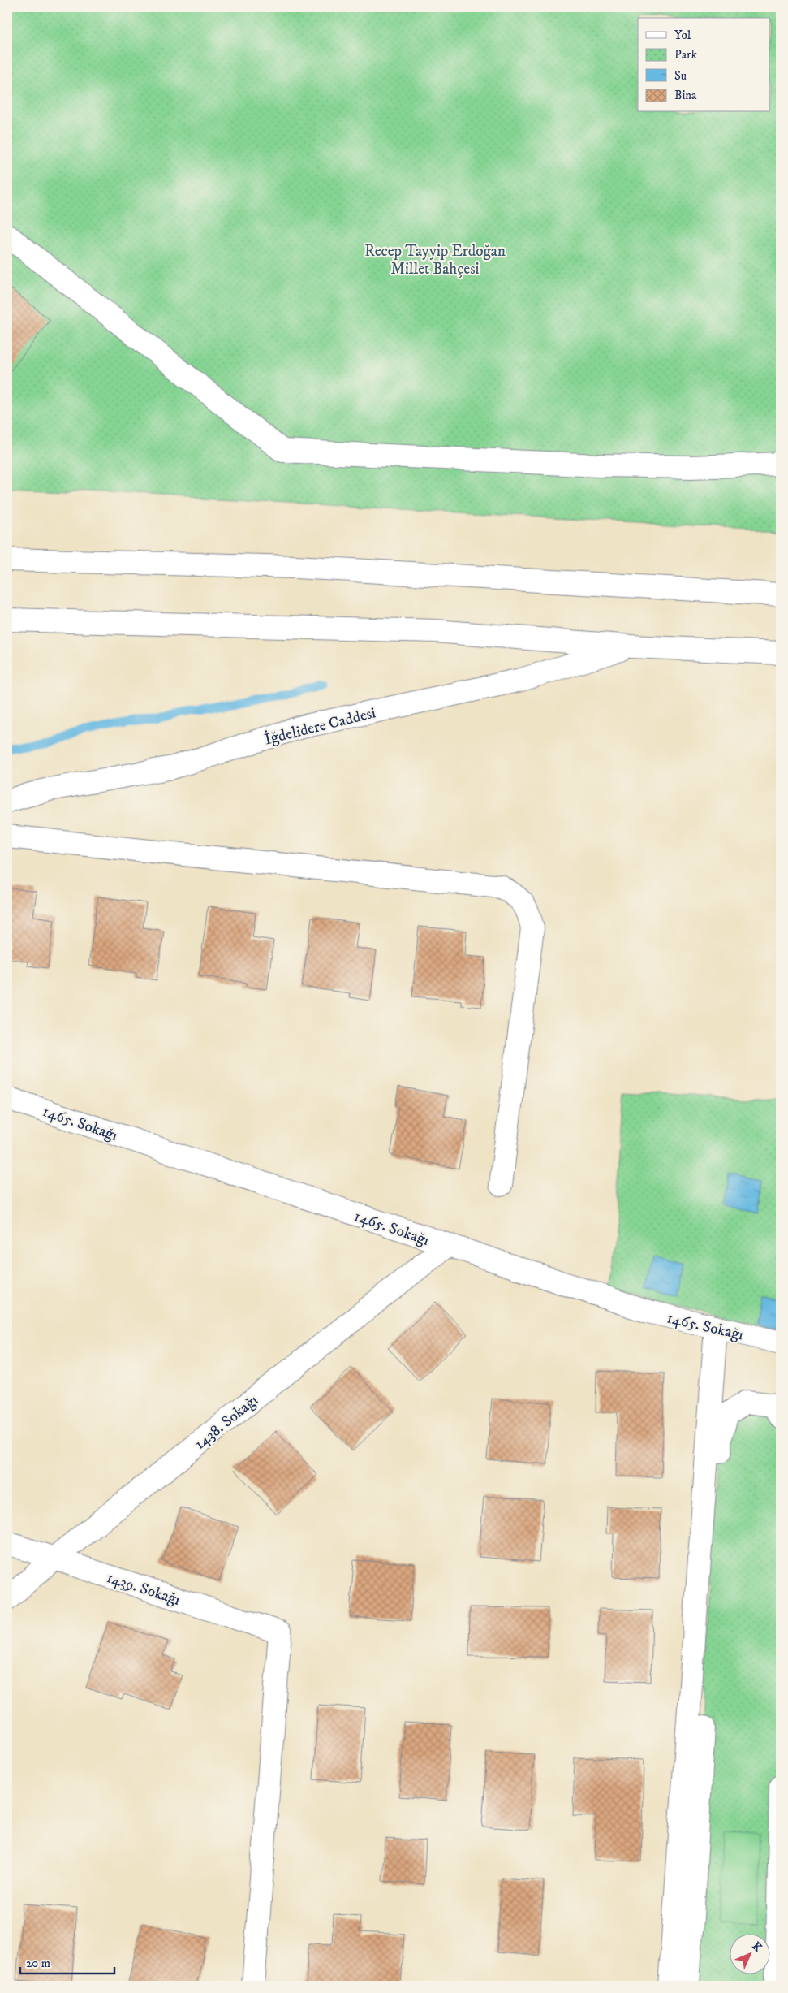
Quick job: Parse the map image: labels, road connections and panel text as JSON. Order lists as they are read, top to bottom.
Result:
{
  "streets": {
    "street": [
      "İğdelidere Caddesi",
      "1465. Sokağı",
      "1438. Sokağı",
      "1439. Sokağı"
    ]
  },
  "crossings": [
    ["1465. Sokağı", "1438. Sokağı"],
    ["1438. Sokağı", "1439. Sokağı"]
  ],
  "parks": ["Recep Tayyip Erdoğan Millet Bahçesi"],
  "legend": [
    "Yol",
    "Park",
    "Su",
    "Bina"
  ],
  "scale_bar": "20 m",
  "north": "top right"
}
